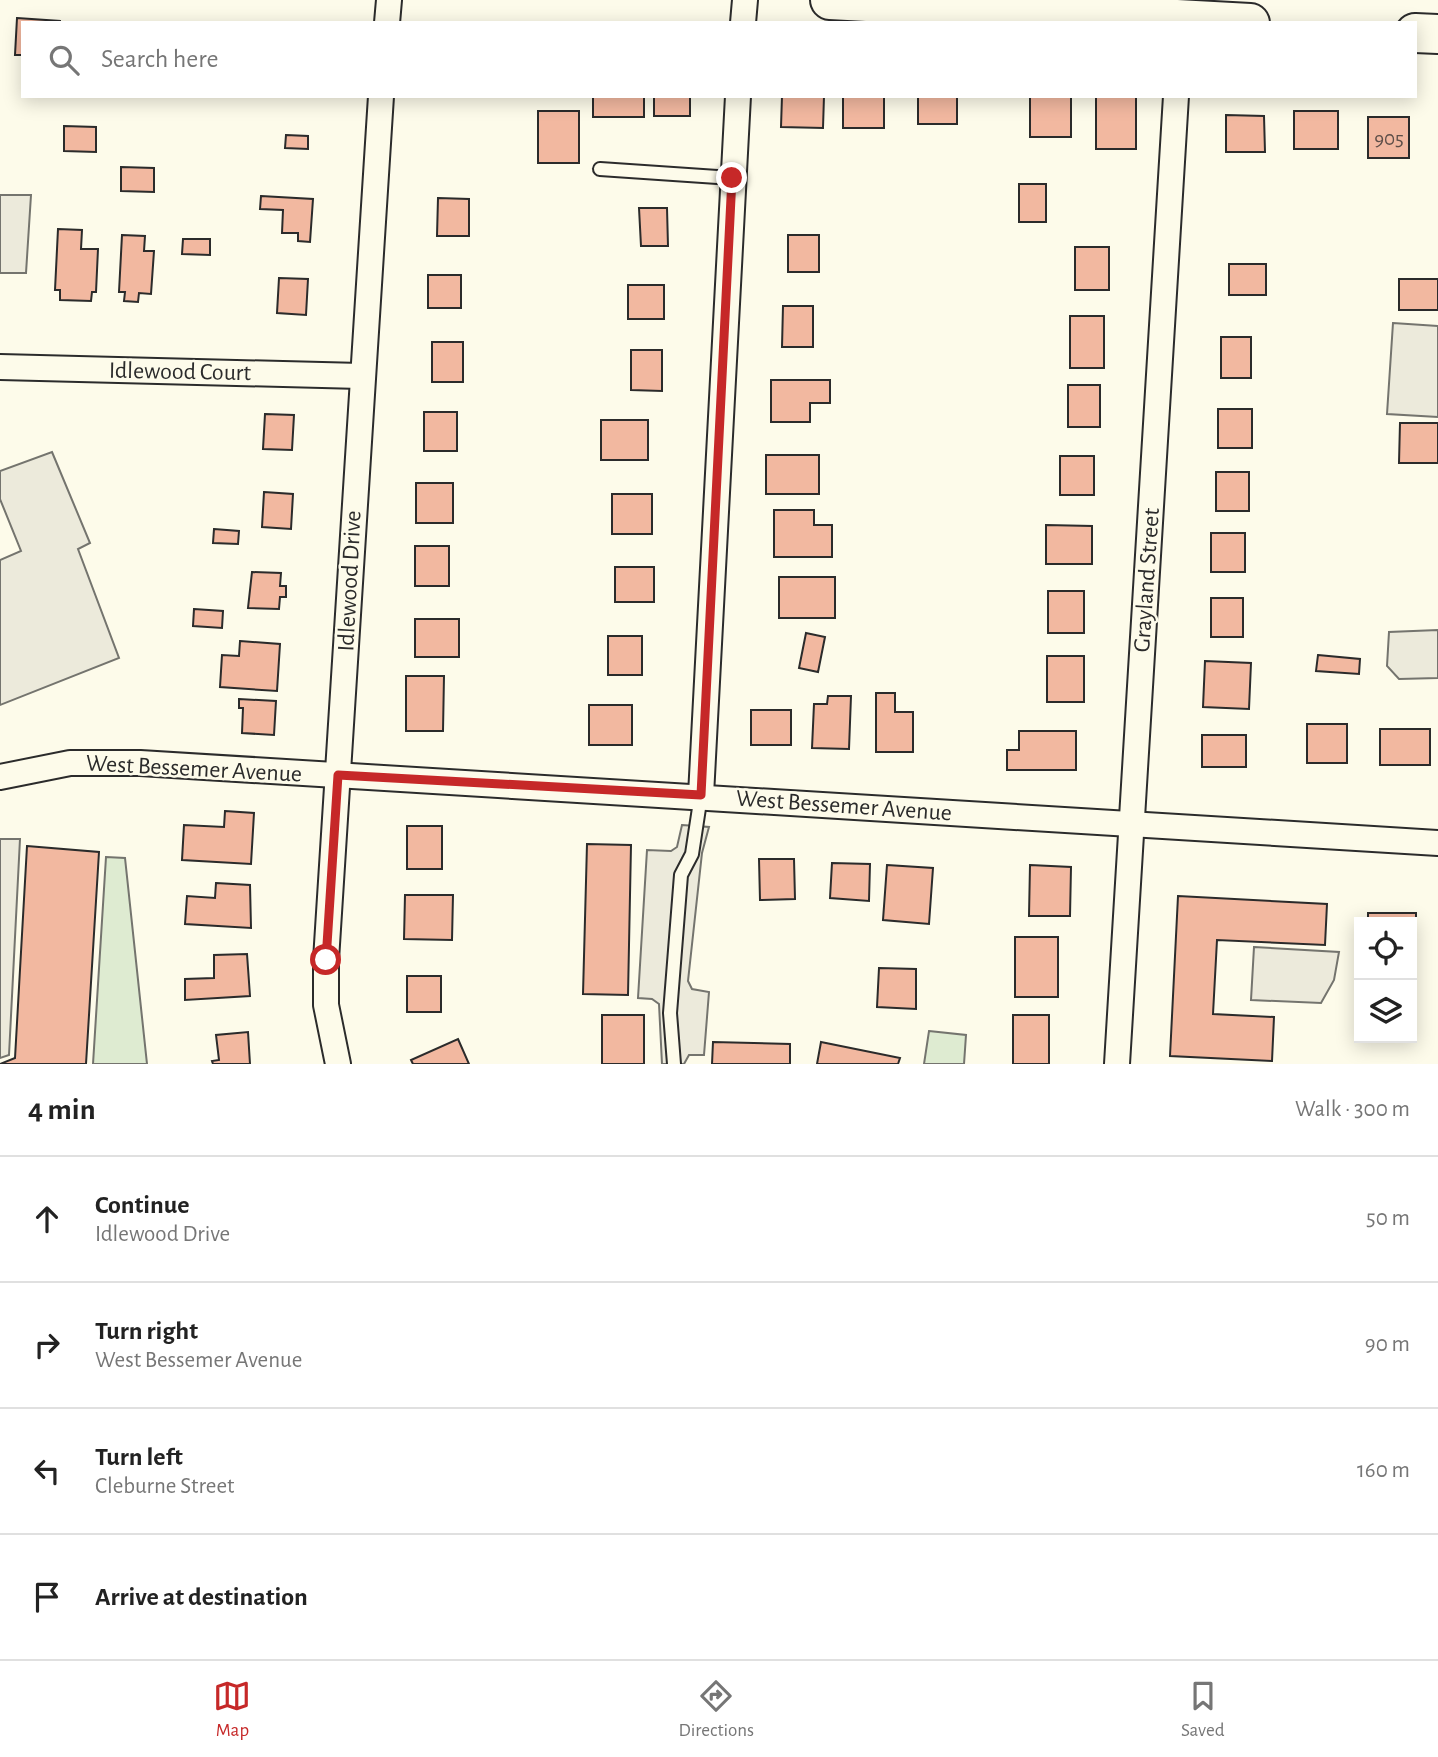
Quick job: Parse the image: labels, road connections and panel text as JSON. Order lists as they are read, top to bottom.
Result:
{
  "streets": {
    "street": [
      "Idlewood Court",
      "Grayland Street",
      "Idlewood Drive",
      "West Bessemer Avenue"
    ]
  },
  "crossings": [
    ["Idlewood Court", "Idlewood Drive"],
    ["Grayland Street", "West Bessemer Avenue"],
    ["Idlewood Drive", "West Bessemer Avenue"]
  ],
  "house_numbers": ["905"],
  "page": {
    "search": "Search here",
    "heading": ["4 min", "Walk · 300 m"],
    "list": [
      ["Continue", "Idlewood Drive", "50 m"],
      ["Turn right", "West Bessemer Avenue", "90 m"],
      ["Turn left", "Cleburne Street", "160 m"],
      "Arrive at destination"
    ],
    "nav": ["Map", "Directions", "Saved"]
  }
}
